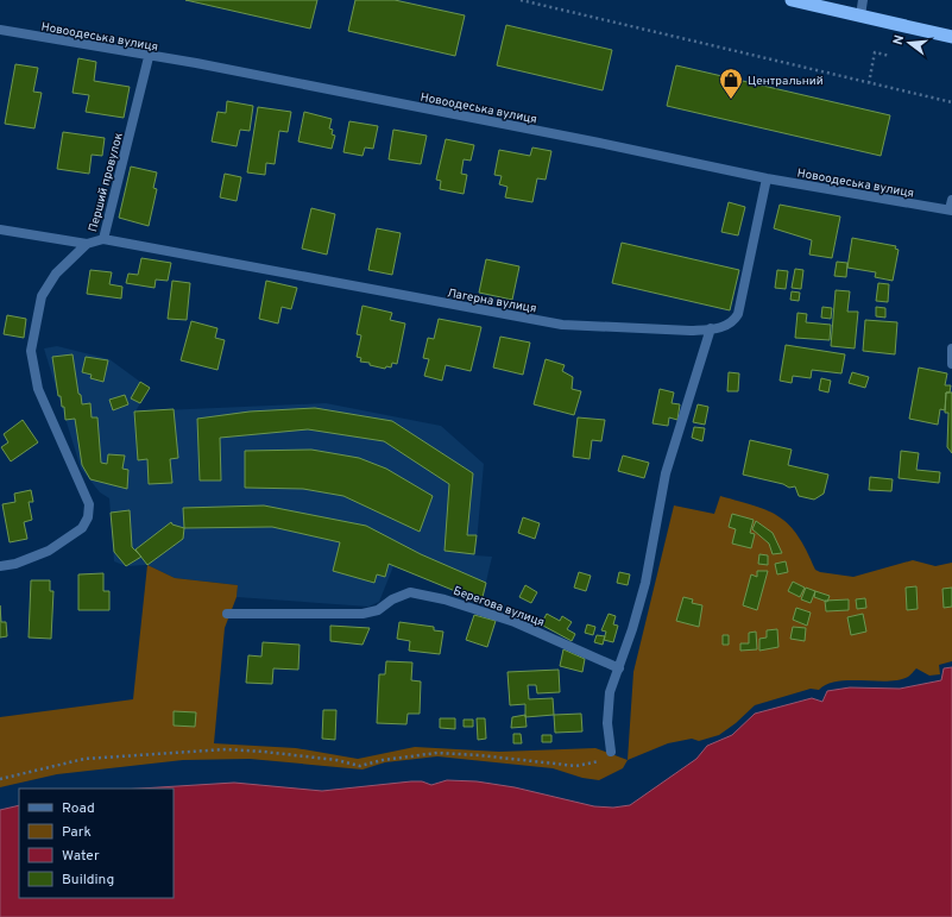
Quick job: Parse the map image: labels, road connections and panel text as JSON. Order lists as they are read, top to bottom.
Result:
{
  "streets": {
    "street": [
      "Новоодеська вулиця",
      "Перший провулок",
      "Лагерна вулиця",
      "Берегова вулиця"
    ]
  },
  "crossings": [
    ["Новоодеська вулиця", "Перший провулок"],
    ["Новоодеська вулиця", "Лагерна вулиця"],
    ["Перший провулок", "Лагерна вулиця"]
  ],
  "places": {
    "shop": ["Центральний"]
  },
  "legend": [
    "Road",
    "Park",
    "Water",
    "Building"
  ],
  "north": "left"
}
